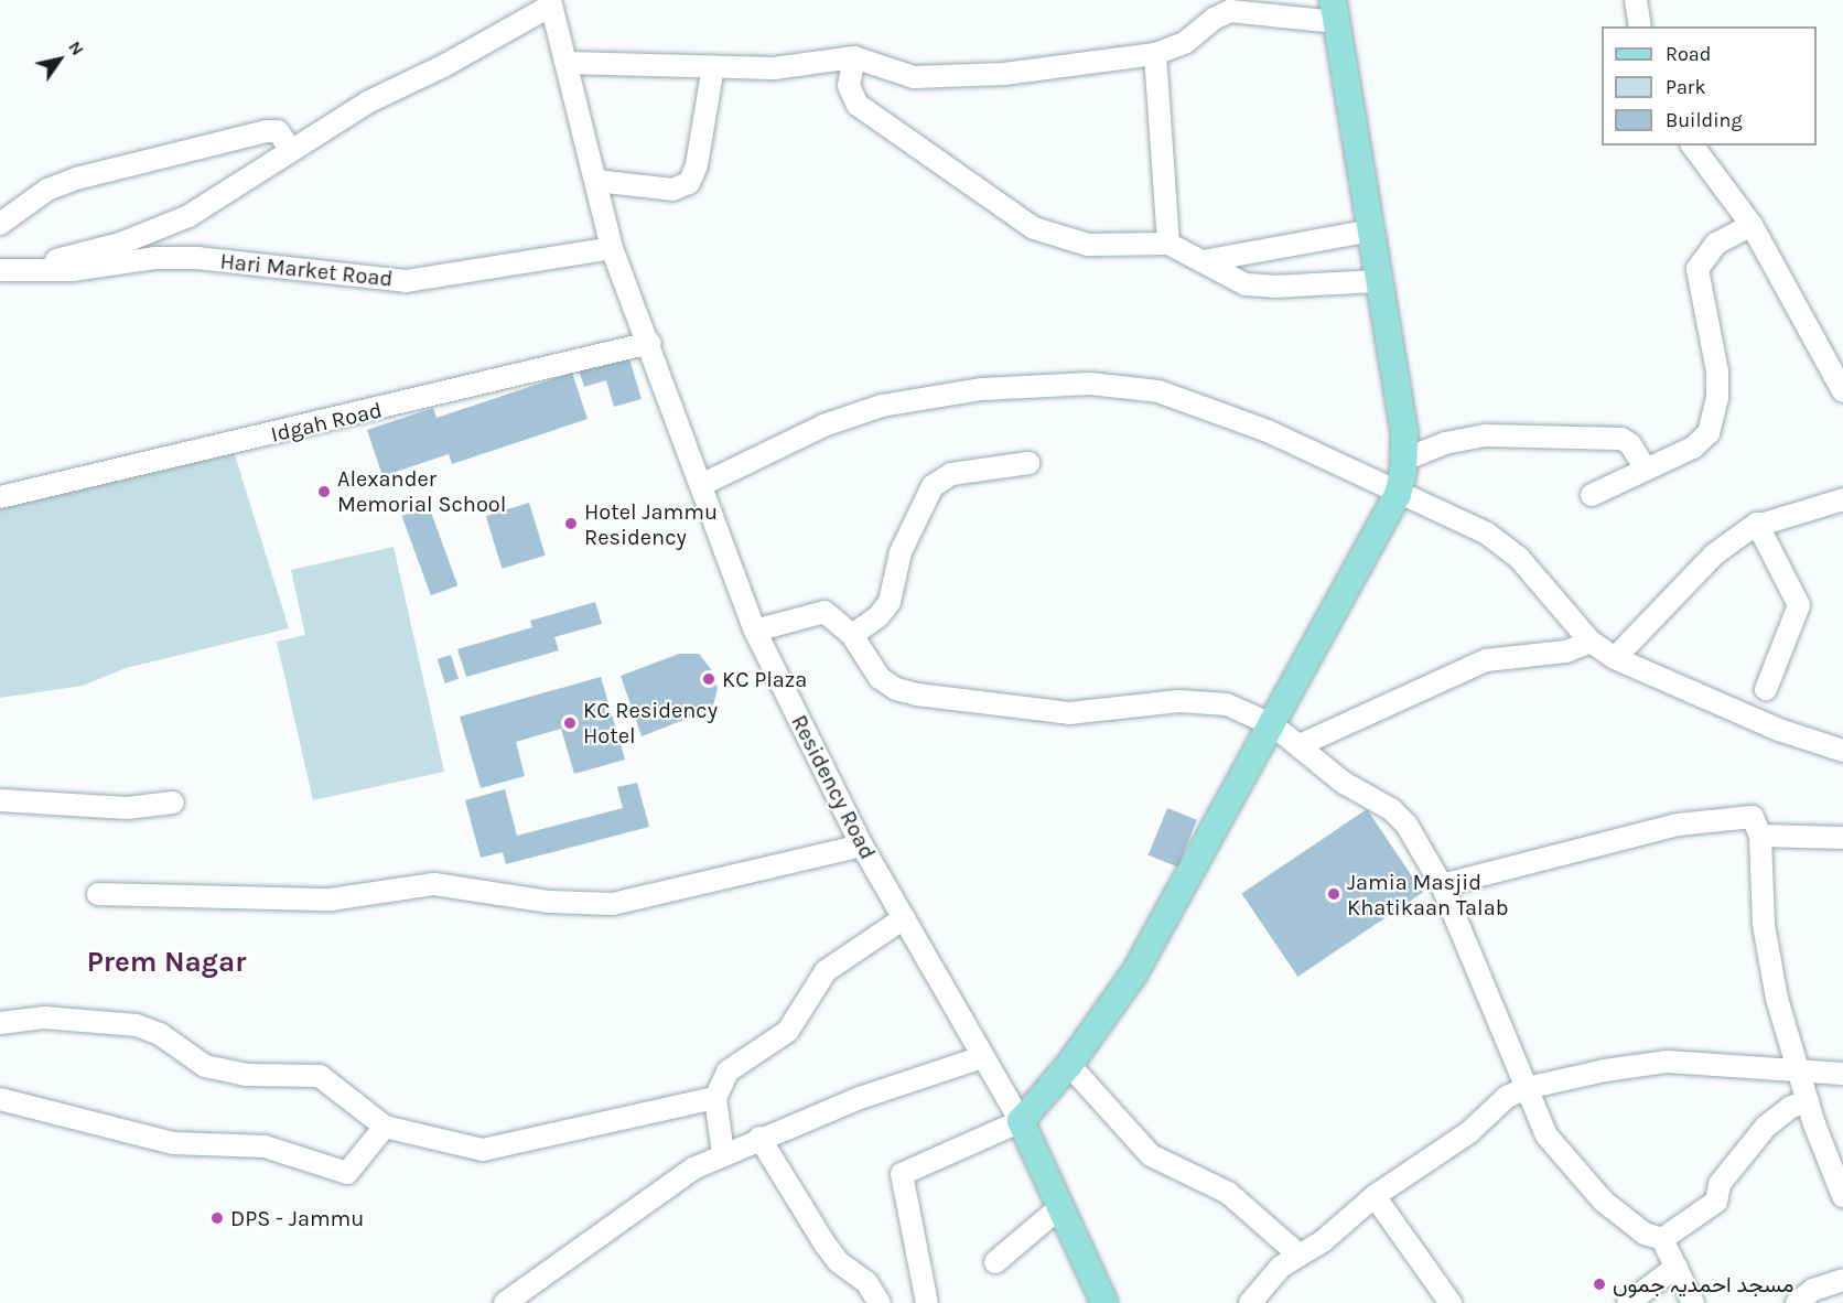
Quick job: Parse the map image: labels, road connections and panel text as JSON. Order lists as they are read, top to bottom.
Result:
{
  "streets": {
    "main road": ["Residency Road"],
    "street": ["Hari Market Road", "Idgah Road"]
  },
  "crossings": [
    ["Hari Market Road", "Residency Road"],
    ["Idgah Road", "Residency Road"]
  ],
  "districts": ["Prem Nagar"],
  "places": [
    "Alexander Memorial School",
    "Hotel Jammu Residency",
    "KC Plaza",
    "KC Residency Hotel",
    "Jamia Masjid Khatikaan Talab",
    "DPS - Jammu",
    "مسجد احمدیہ جموں"
  ],
  "legend": ["Road", "Park", "Building"],
  "north": "top right"
}
